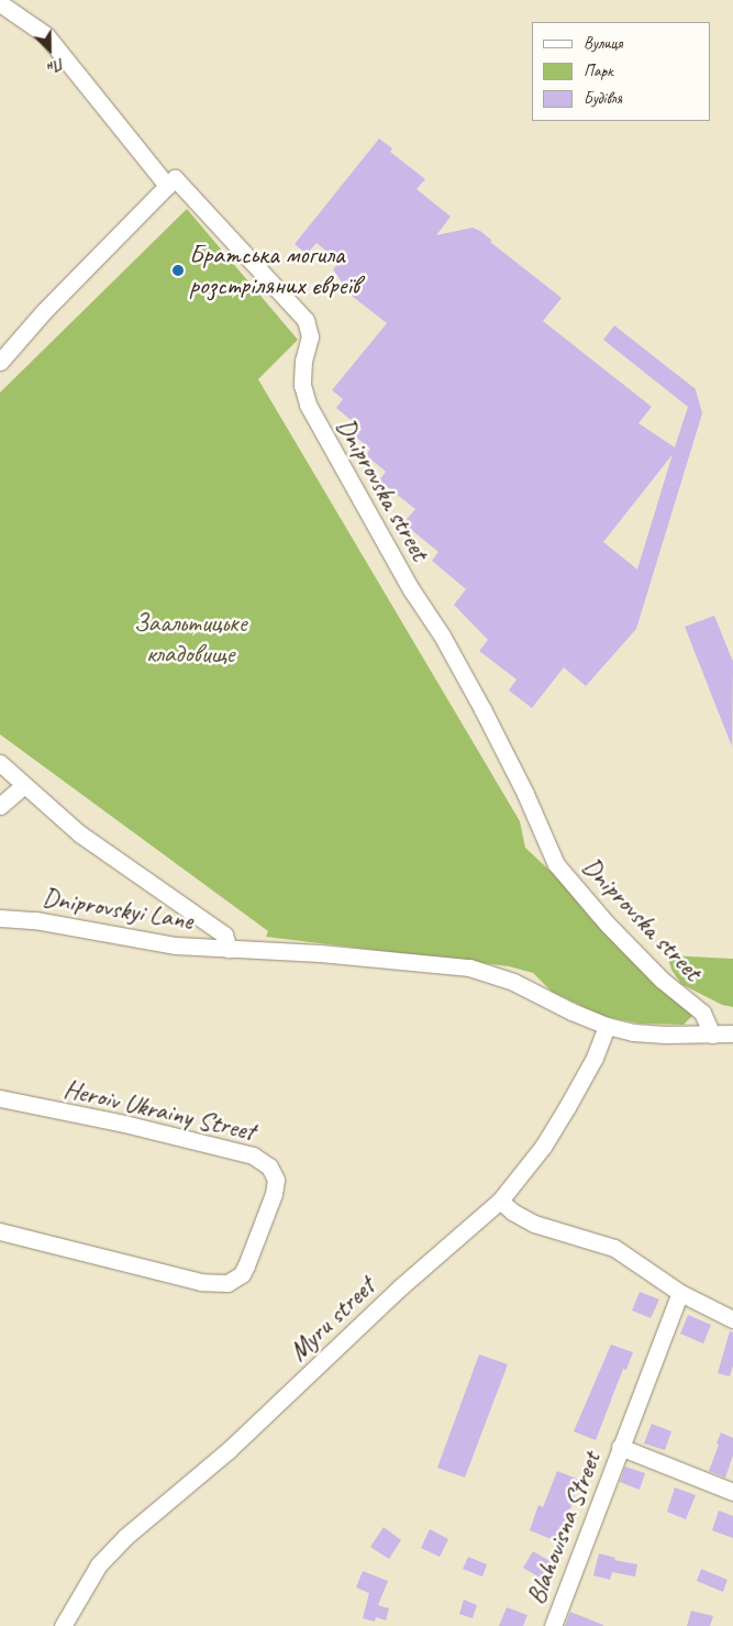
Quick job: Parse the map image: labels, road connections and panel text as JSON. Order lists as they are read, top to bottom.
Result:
{
  "streets": {
    "street": [
      "Dniprovska street",
      "Dniprovskyi Lane",
      "Heroiv Ukrainy Street",
      "Myru street",
      "Blahovisna Street"
    ]
  },
  "parks": ["Заальтицьке кладовище"],
  "places": ["Братська могила розстріляних євреїв"],
  "legend": ["Вулиця", "Парк", "Будівля"],
  "north": "bottom right"
}
